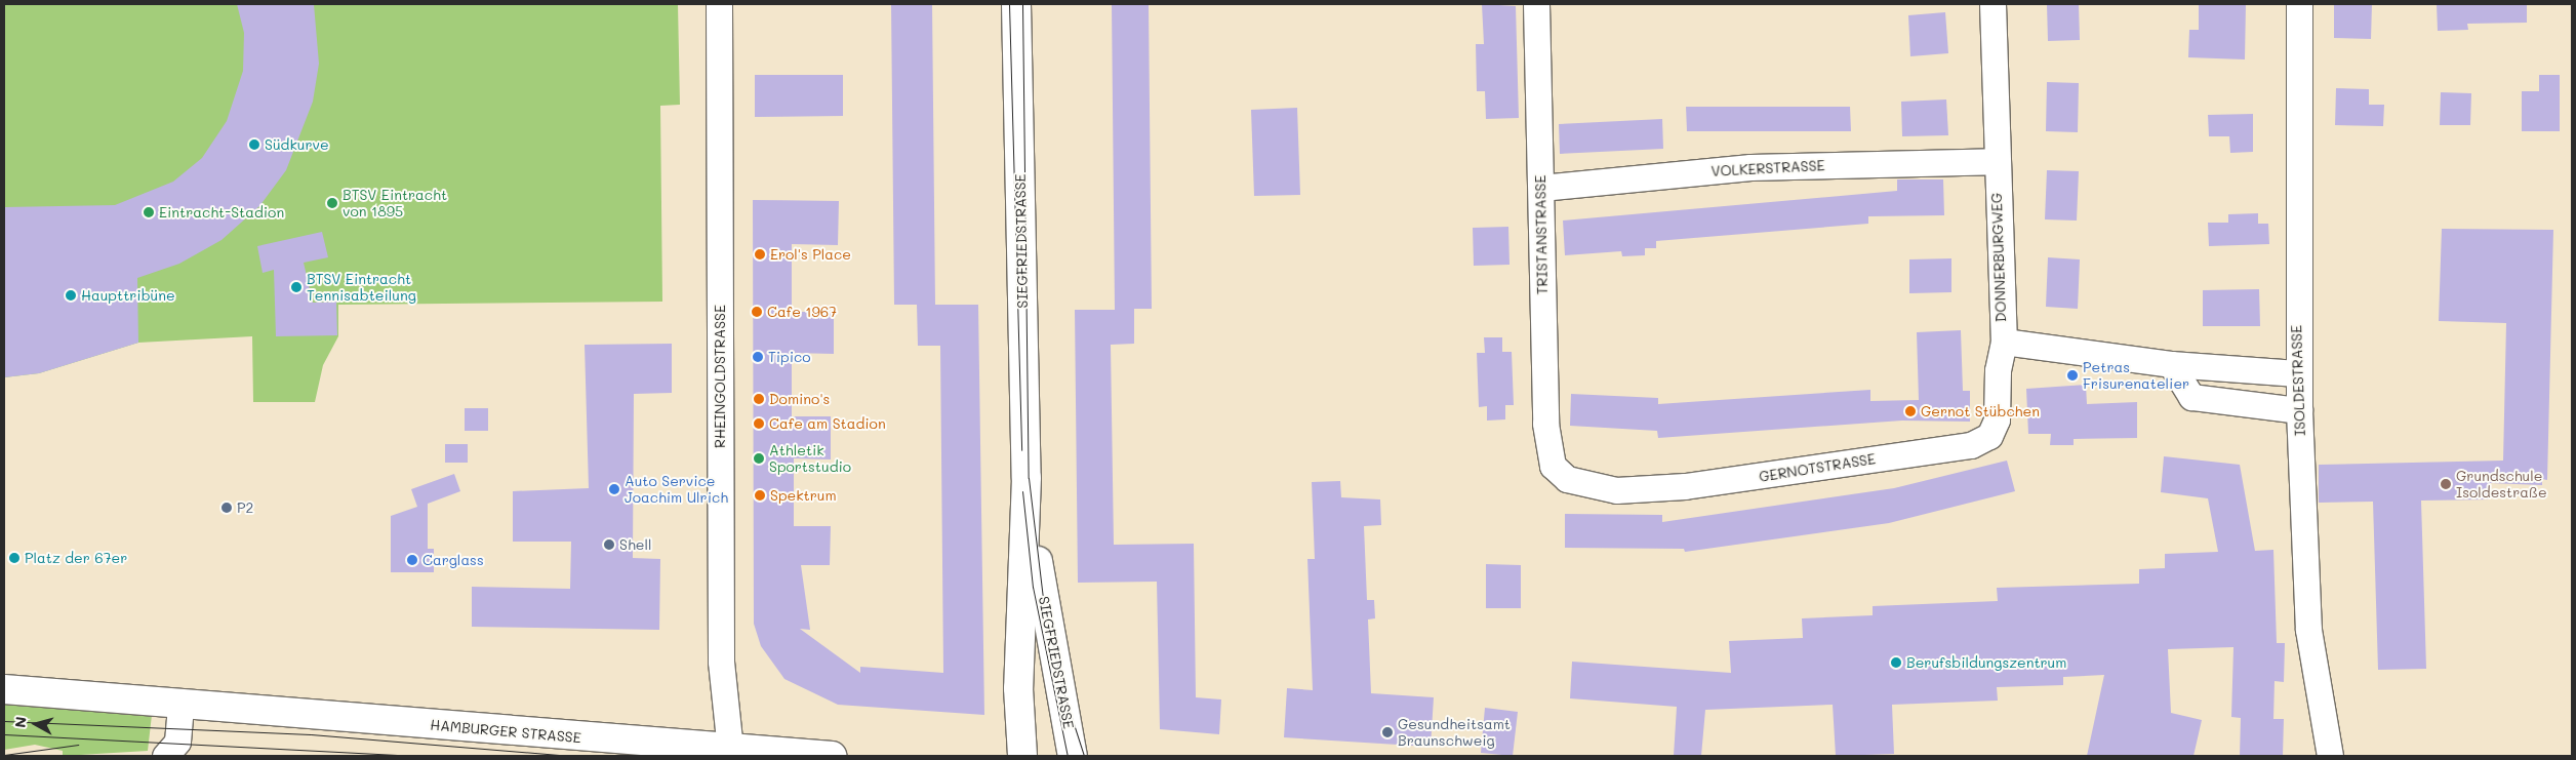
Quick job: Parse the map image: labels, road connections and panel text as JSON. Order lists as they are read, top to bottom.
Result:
{
  "streets": {
    "street": [
      "VOLKERSTRASSE",
      "TRISTANSTRASSE",
      "SIEGFRIEDSTRASSE",
      "DONNERBURGWEG",
      "RHEINGOLDSTRASSE",
      "ISOLDESTRASSE",
      "GERNOTSTRASSE",
      "HAMBURGER STRASSE"
    ]
  },
  "crossings": [
    ["VOLKERSTRASSE", "TRISTANSTRASSE"],
    ["VOLKERSTRASSE", "DONNERBURGWEG"],
    ["TRISTANSTRASSE", "GERNOTSTRASSE"],
    ["DONNERBURGWEG", "ISOLDESTRASSE"],
    ["DONNERBURGWEG", "GERNOTSTRASSE"],
    ["RHEINGOLDSTRASSE", "HAMBURGER STRASSE"]
  ],
  "places": [
    "Südkurve",
    "BTSV Eintracht von 1895",
    "Eintracht-Stadion",
    "Erol's Place",
    "BTSV Eintracht Tennisabteilung",
    "Haupttribüne",
    "Cafe 1967",
    "Tipico",
    "Petras Frisurenatelier",
    "Domino's",
    "Gernot Stübchen",
    "Cafe am Stadion",
    "Athletik Sportstudio",
    "Grundschule Isoldestraße",
    "Auto Service Joachim Ulrich",
    "Spektrum",
    "P2",
    "Shell",
    "Platz der 67er",
    "Carglass",
    "Berufsbildungszentrum",
    "Gesundheitsamt Braunschweig"
  ],
  "north": "left"
}
